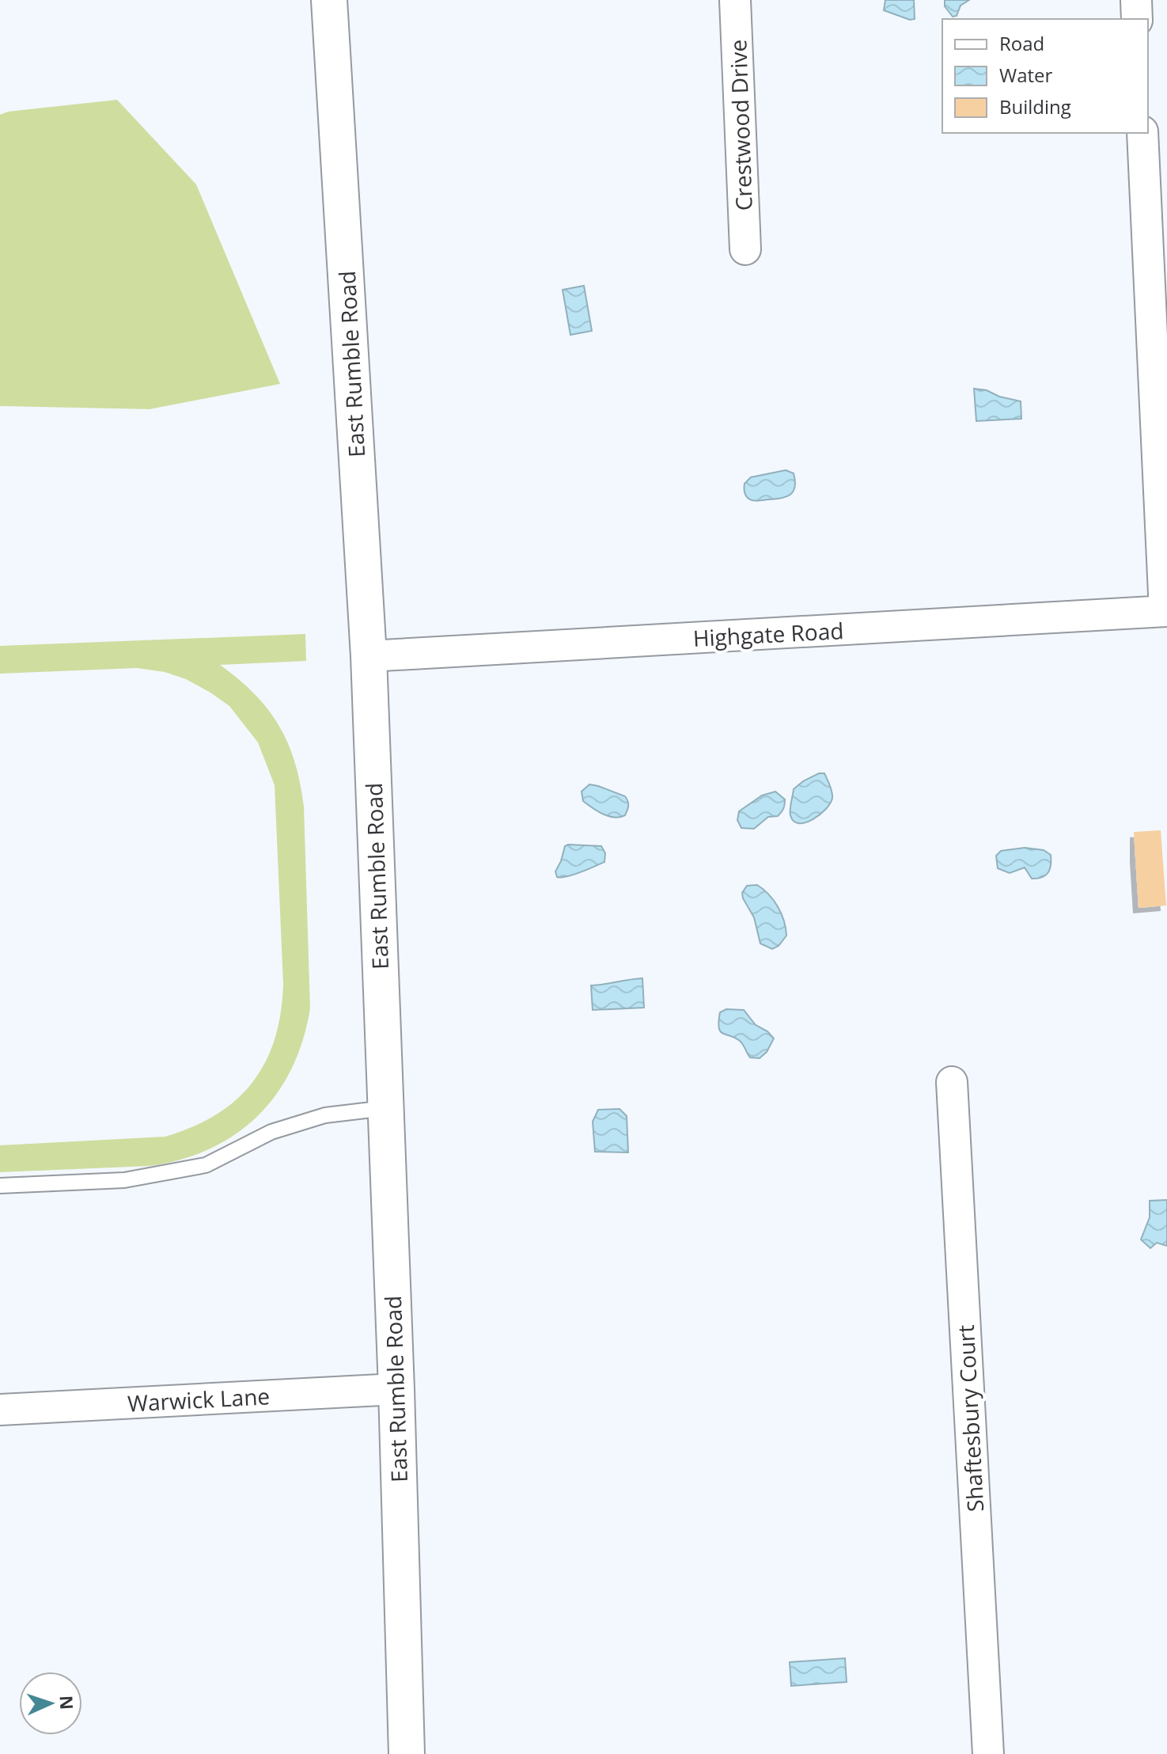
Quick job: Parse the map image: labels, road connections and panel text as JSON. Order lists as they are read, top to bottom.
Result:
{
  "streets": {
    "street": [
      "Crestwood Drive",
      "East Rumble Road",
      "Highgate Road",
      "Warwick Lane",
      "Shaftesbury Court"
    ]
  },
  "crossings": [
    ["East Rumble Road", "Highgate Road"],
    ["East Rumble Road", "Warwick Lane"]
  ],
  "legend": ["Road", "Water", "Building"],
  "north": "right"
}
